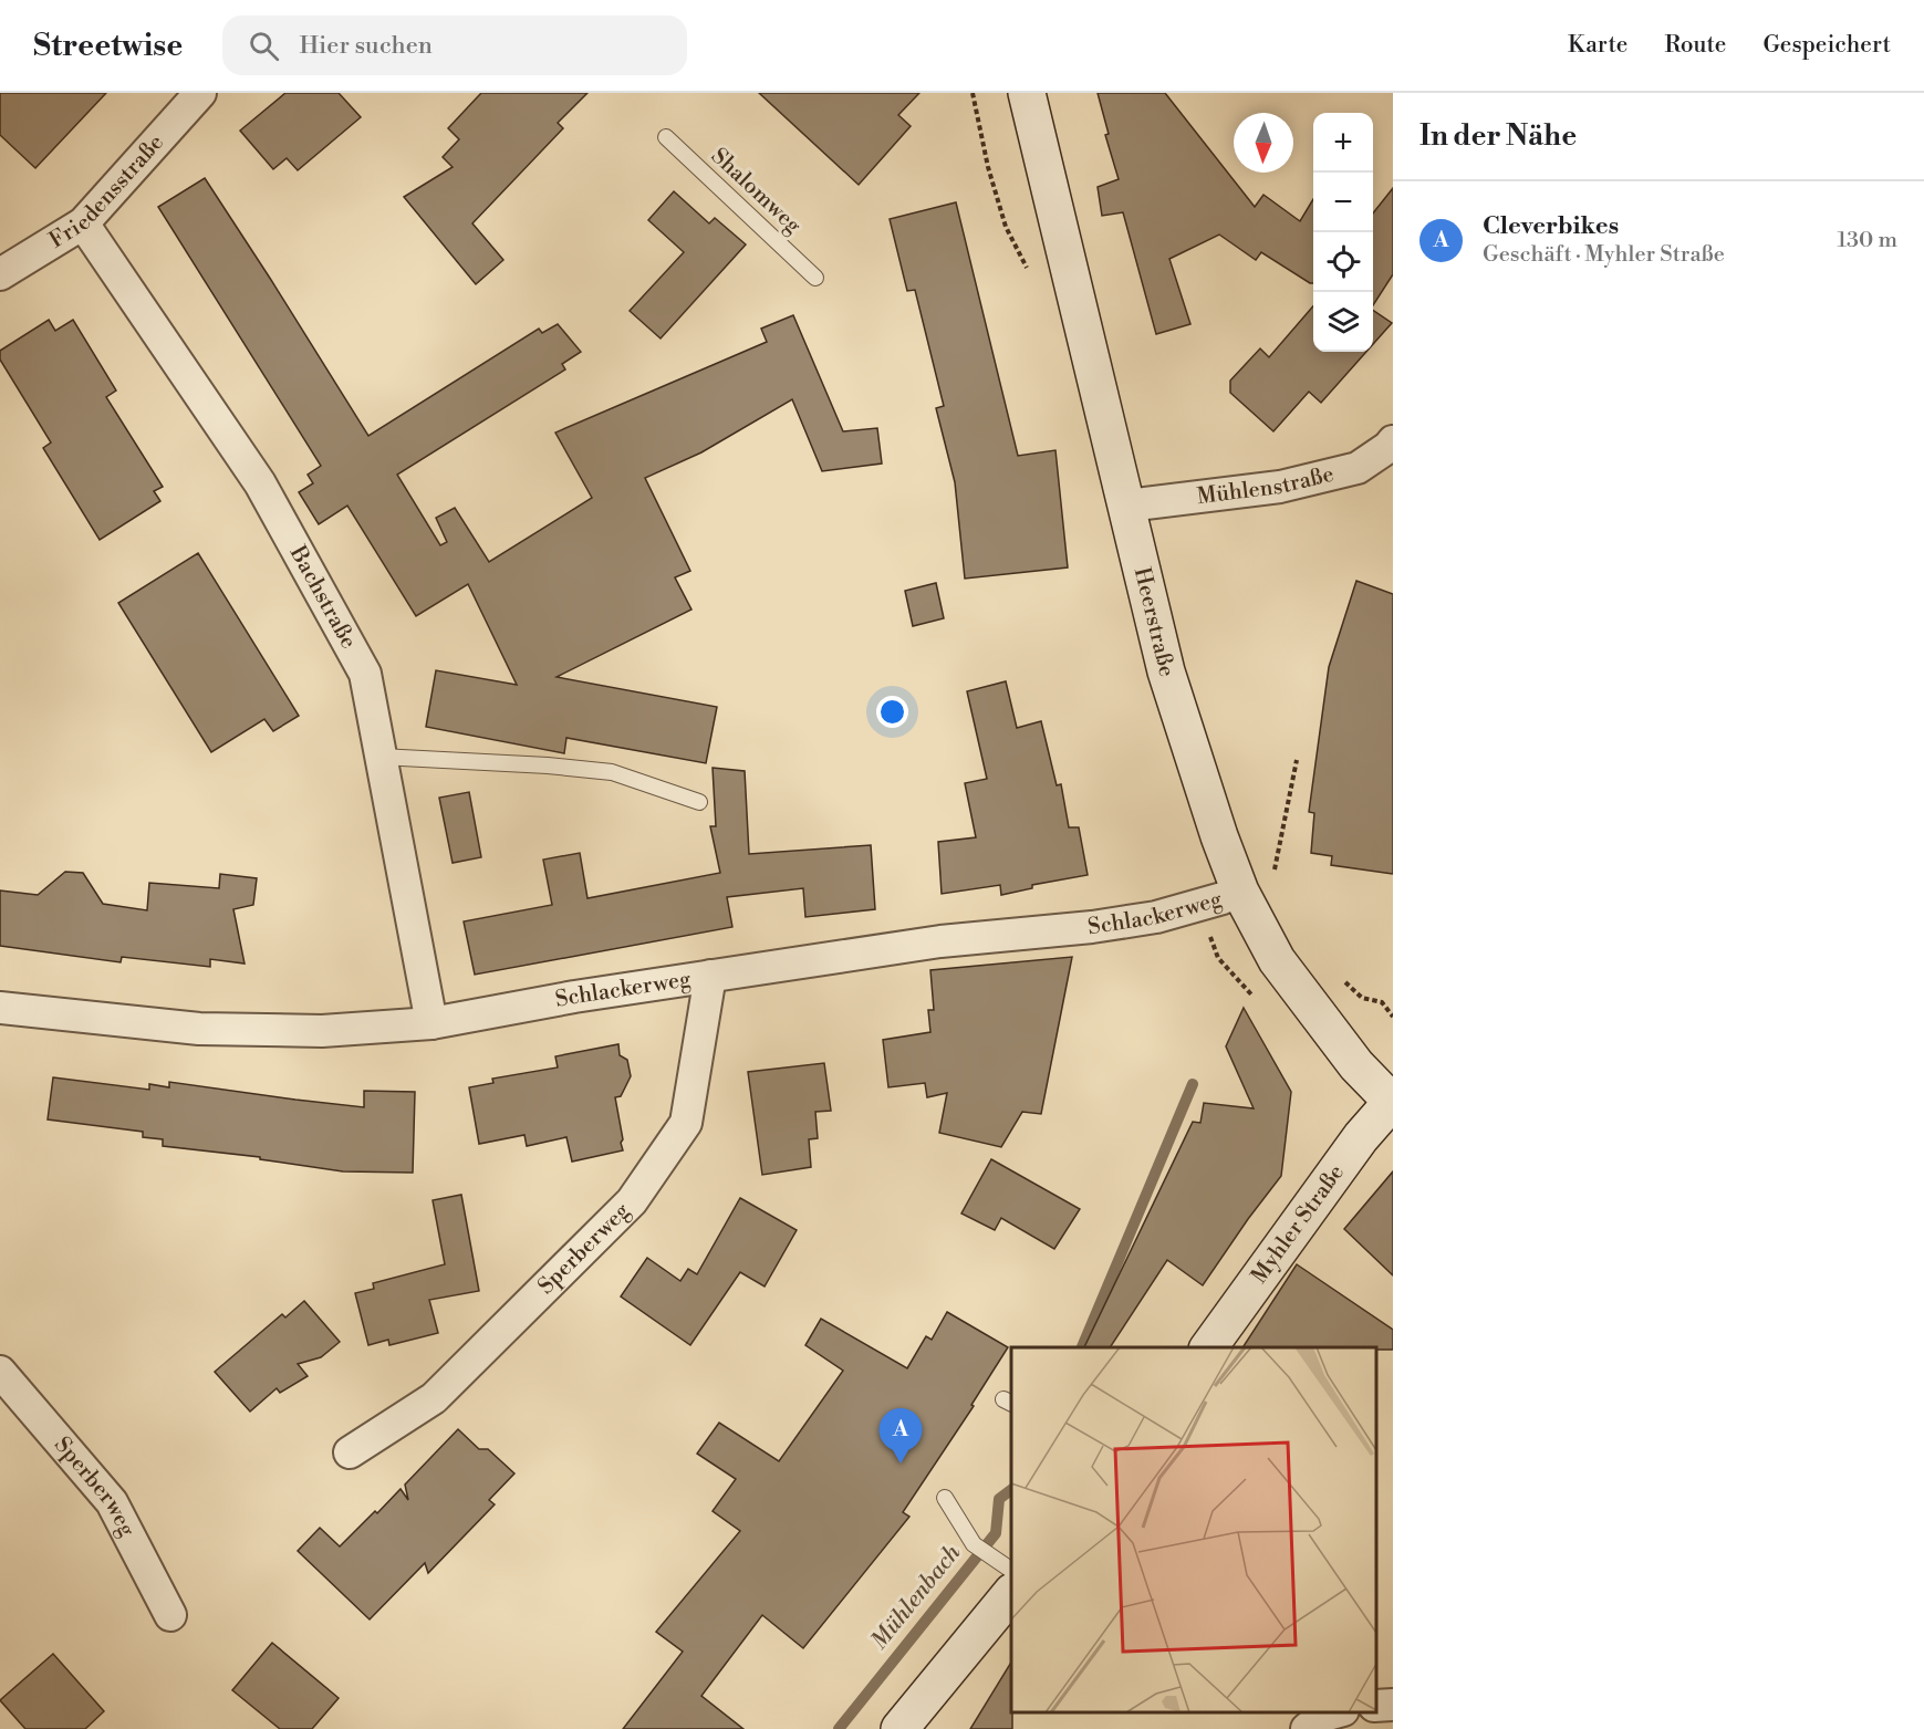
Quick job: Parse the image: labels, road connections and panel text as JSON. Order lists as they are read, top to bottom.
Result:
{
  "streets": {
    "main road": ["Heerstraße", "Myhler Straße"],
    "street": [
      "Friedensstraße",
      "Mühlenstraße",
      "Bachstraße",
      "Schlackerweg",
      "Sperberweg"
    ],
    "lane": ["Shalomweg"]
  },
  "crossings": [
    ["Friedensstraße", "Bachstraße"],
    ["Mühlenstraße", "Heerstraße"],
    ["Bachstraße", "Schlackerweg"],
    ["Heerstraße", "Schlackerweg"],
    ["Heerstraße", "Myhler Straße"],
    ["Schlackerweg", "Sperberweg"]
  ],
  "water": ["Mühlenbach"],
  "north": "bottom",
  "page": {
    "header": "Streetwise",
    "search": "Hier suchen",
    "nav": ["Karte", "Route", "Gespeichert"],
    "heading": "In der Nähe",
    "map_buttons": ["+", "−"],
    "list": [
      {
        "mark": "A",
        "name": "Cleverbikes",
        "note": "Geschäft · Myhler Straße",
        "value": "130 m"
      }
    ],
    "pins": "A"
  }
}
